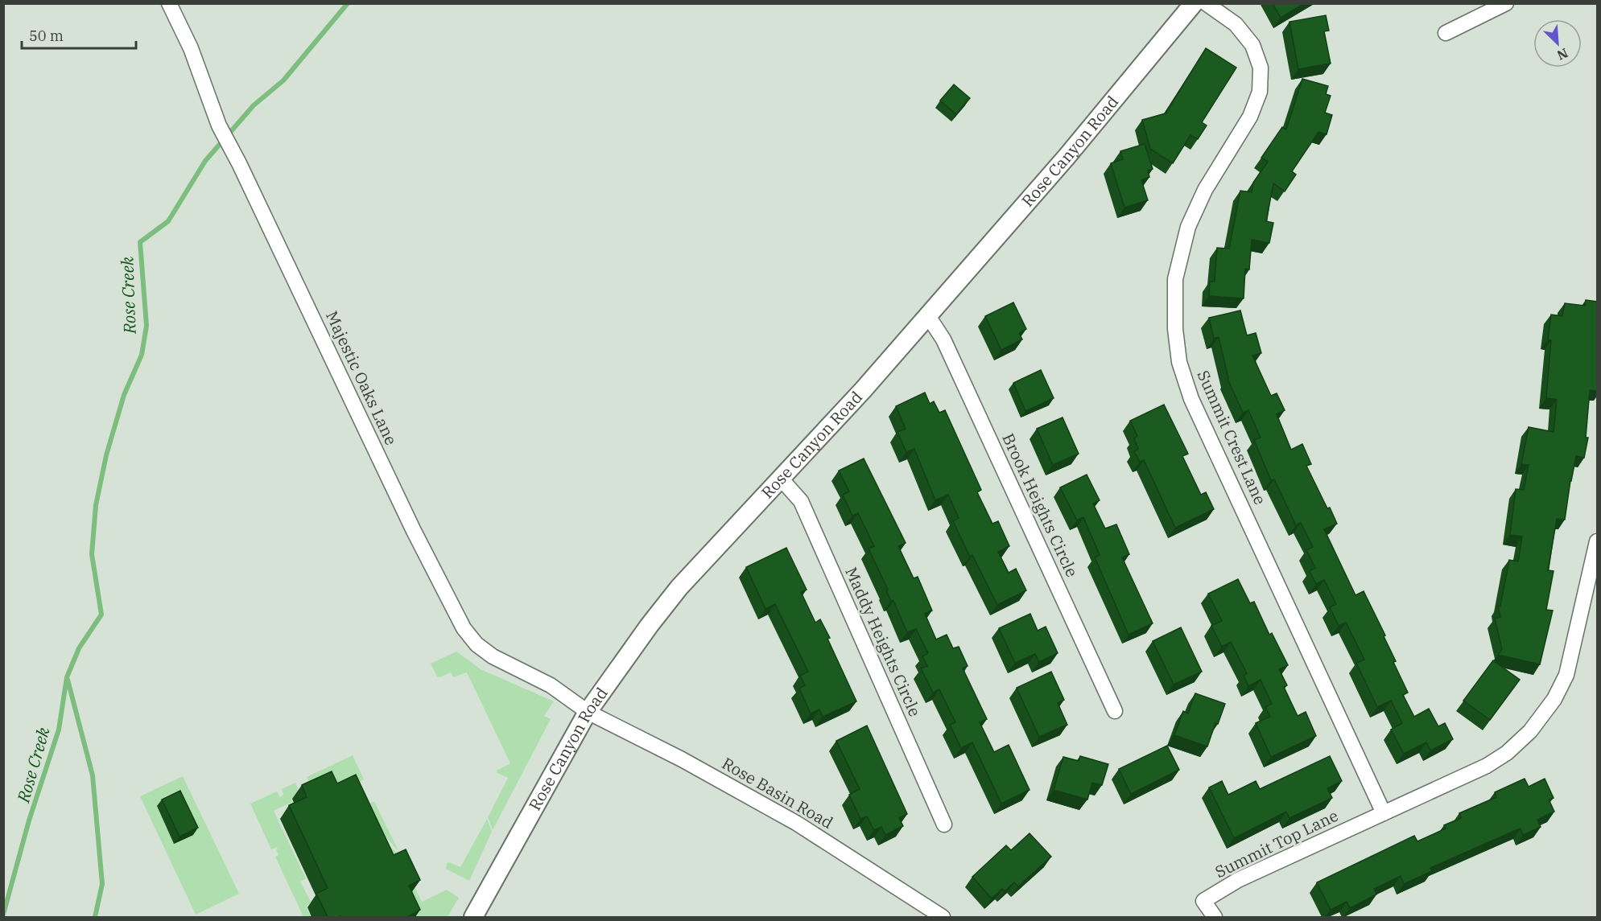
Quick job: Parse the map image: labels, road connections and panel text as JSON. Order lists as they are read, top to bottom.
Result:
{
  "streets": {
    "street": [
      "Rose Canyon Road",
      "Majestic Oaks Lane",
      "Summit Crest Lane",
      "Brook Heights Circle",
      "Maddy Heights Circle",
      "Rose Basin Road",
      "Summit Top Lane"
    ]
  },
  "crossings": [
    ["Rose Canyon Road", "Majestic Oaks Lane"],
    ["Rose Canyon Road", "Brook Heights Circle"],
    ["Rose Canyon Road", "Maddy Heights Circle"],
    ["Rose Canyon Road", "Rose Basin Road"],
    ["Majestic Oaks Lane", "Rose Basin Road"],
    ["Summit Crest Lane", "Summit Top Lane"]
  ],
  "water": ["Rose Creek"],
  "scale_bar": "50 m",
  "north": "bottom right"
}
